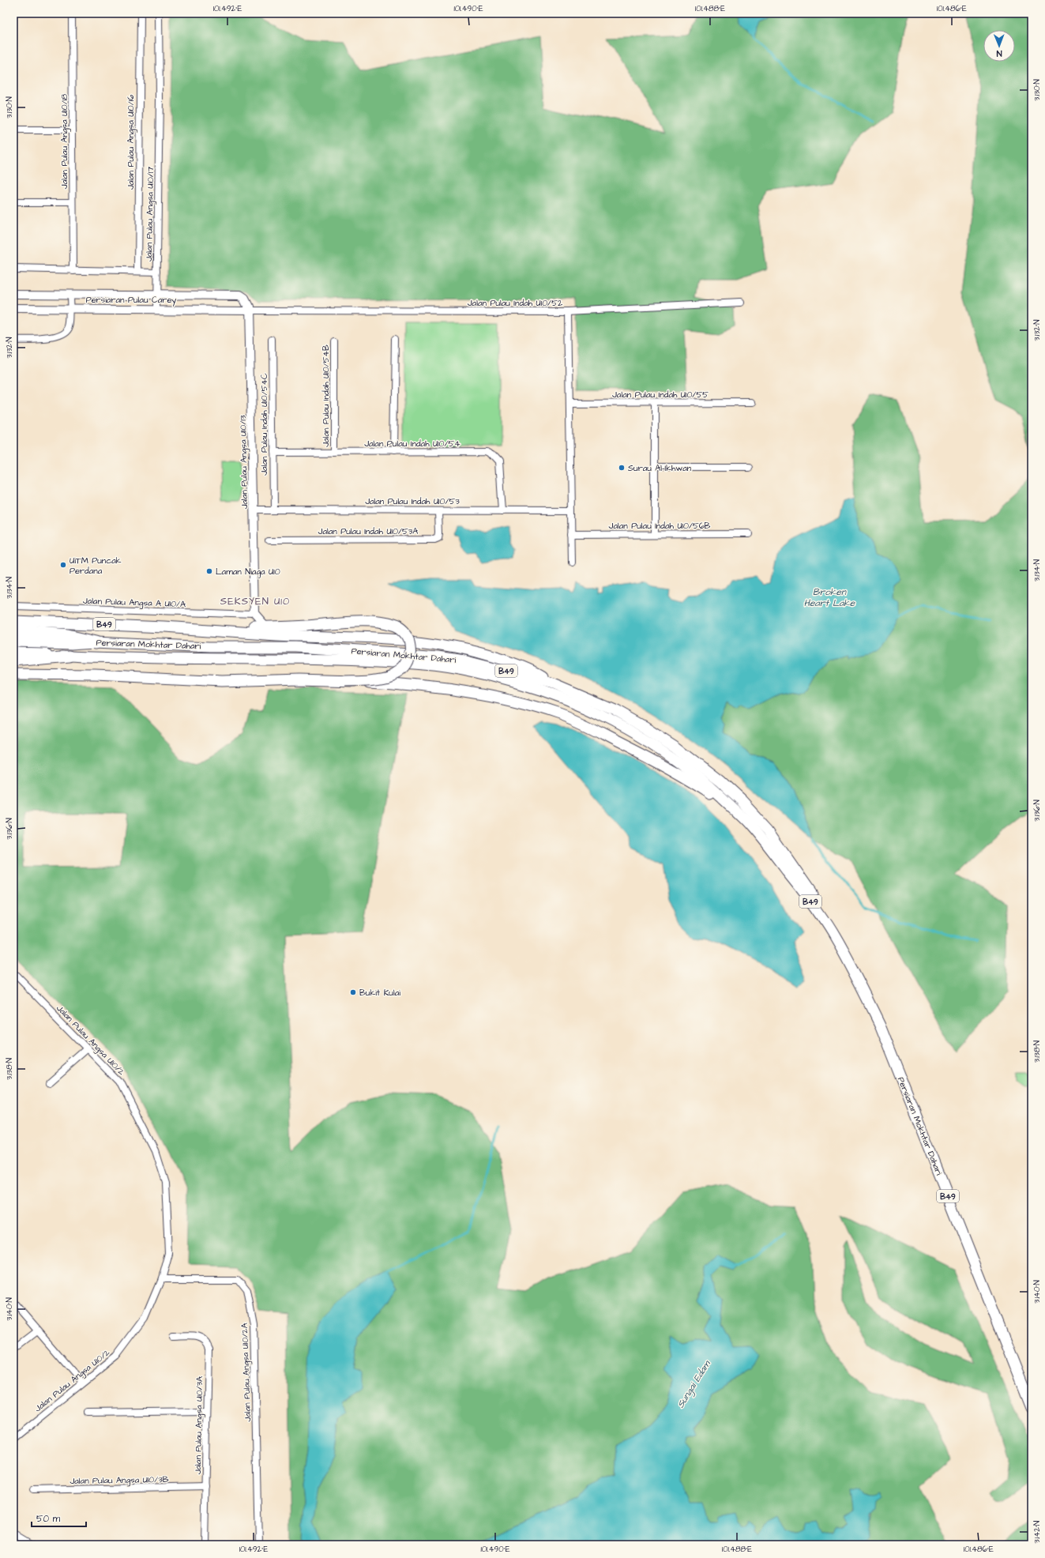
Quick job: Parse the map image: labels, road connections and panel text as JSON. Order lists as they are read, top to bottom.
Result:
{
  "streets": {
    "main road": ["B49", "Persiaran Mokhtar Dahari"],
    "street": [
      "Jalan Pulau Angsa U10/18",
      "Jalan Pulau Angsa U10/16",
      "Jalan Pulau Angsa U10/17",
      "Persiaran Pulau Carey",
      "Jalan Pulau Indah U10/52",
      "Jalan Pulau Indah U10/55",
      "Jalan Pulau Indah U10/54B",
      "Jalan Pulau Indah U10/54C",
      "Jalan Pulau Indah U10/54",
      "Jalan Pulau Angsa U10/13",
      "Jalan Pulau Indah U10/53",
      "Jalan Pulau Indah U10/56B",
      "Jalan Pulau Indah U10/53A",
      "Jalan Pulau Angsa A U10/A",
      "Jalan Pulau Angsa U10/2",
      "Jalan Pulau Angsa U10/2A",
      "Jalan Pulau Angsa U10/3A",
      "Jalan Pulau Angsa U10/3B"
    ]
  },
  "crossings": [
    ["Jalan Pulau Angsa U10/18", "Jalan Pulau Angsa U10/17"],
    ["Jalan Pulau Angsa U10/16", "Jalan Pulau Angsa U10/17"],
    ["Persiaran Pulau Carey", "Jalan Pulau Indah U10/52"],
    ["Persiaran Pulau Carey", "Jalan Pulau Angsa U10/13"],
    ["Jalan Pulau Indah U10/52", "Jalan Pulau Indah U10/55"],
    ["Jalan Pulau Indah U10/52", "Jalan Pulau Angsa U10/13"],
    ["Jalan Pulau Indah U10/52", "Jalan Pulau Indah U10/53"],
    ["Jalan Pulau Indah U10/52", "Jalan Pulau Indah U10/56B"],
    ["Jalan Pulau Indah U10/54B", "Jalan Pulau Indah U10/54"],
    ["Jalan Pulau Indah U10/54C", "Jalan Pulau Indah U10/54"],
    ["Jalan Pulau Indah U10/54C", "Jalan Pulau Indah U10/53"],
    ["Jalan Pulau Indah U10/54", "Jalan Pulau Indah U10/53"],
    ["Jalan Pulau Angsa U10/13", "Jalan Pulau Indah U10/53"],
    ["Jalan Pulau Angsa U10/13", "Jalan Pulau Angsa A U10/A"],
    ["Jalan Pulau Indah U10/53", "Jalan Pulau Indah U10/53A"],
    ["B49", "Persiaran Mokhtar Dahari"],
    ["Jalan Pulau Angsa U10/2", "Jalan Pulau Angsa U10/2A"],
    ["Jalan Pulau Angsa U10/3A", "Jalan Pulau Angsa U10/3B"]
  ],
  "districts": ["SEKSYEN U10"],
  "water": ["Broken Heart Lake", "Sungai Edam"],
  "places": [
    "Surau Al-Ikhwan",
    "UiTM Puncak Perdana",
    "Laman Niaga U10",
    "Bukit Kulai"
  ],
  "scale_bar": "50 m",
  "north": "bottom",
  "coordinates": [
    "101.492°E",
    "101.490°E",
    "101.488°E",
    "101.486°E",
    "3.130°N",
    "3.132°N",
    "3.134°N",
    "3.136°N",
    "3.138°N",
    "3.140°N",
    "3.142°N"
  ]
}
